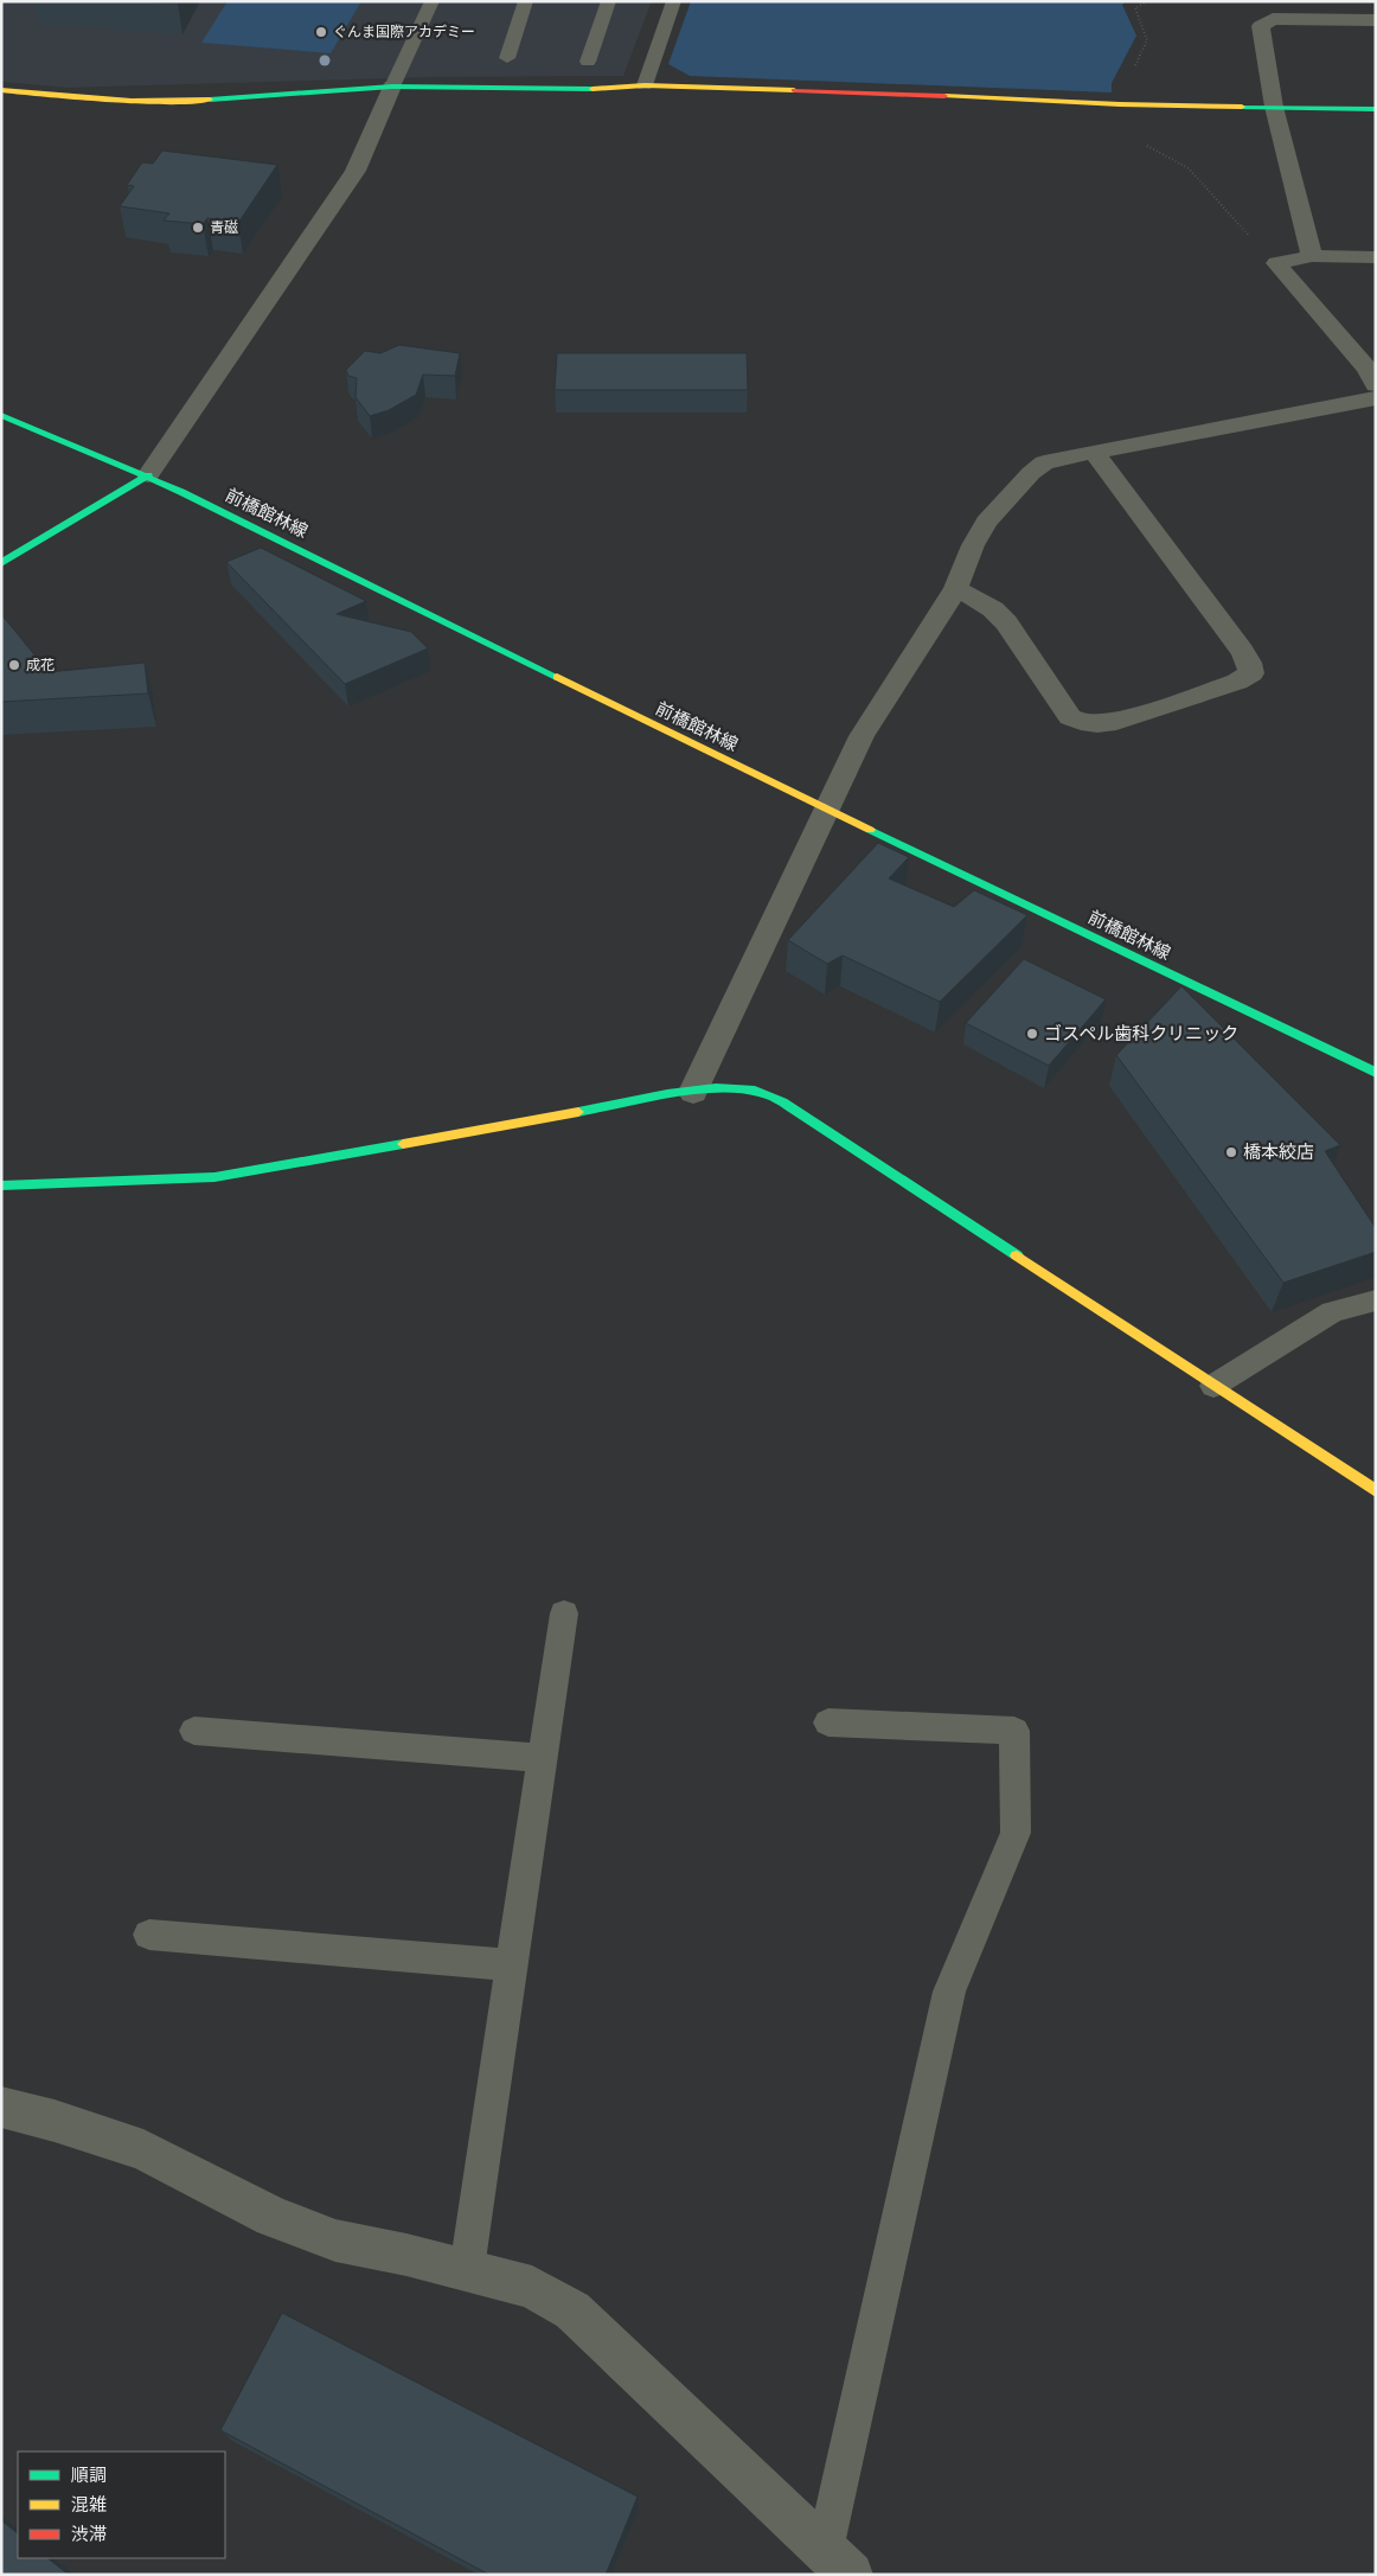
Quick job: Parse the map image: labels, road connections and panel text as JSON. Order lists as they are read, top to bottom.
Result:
{
  "streets": {
    "street": ["前橋館林線"]
  },
  "places": [
    "ぐんま国際アカデミー",
    "青磁",
    "成花",
    "ゴスペル歯科クリニック",
    "橋本絞店"
  ],
  "legend": ["順調", "混雑", "渋滞"]
}
